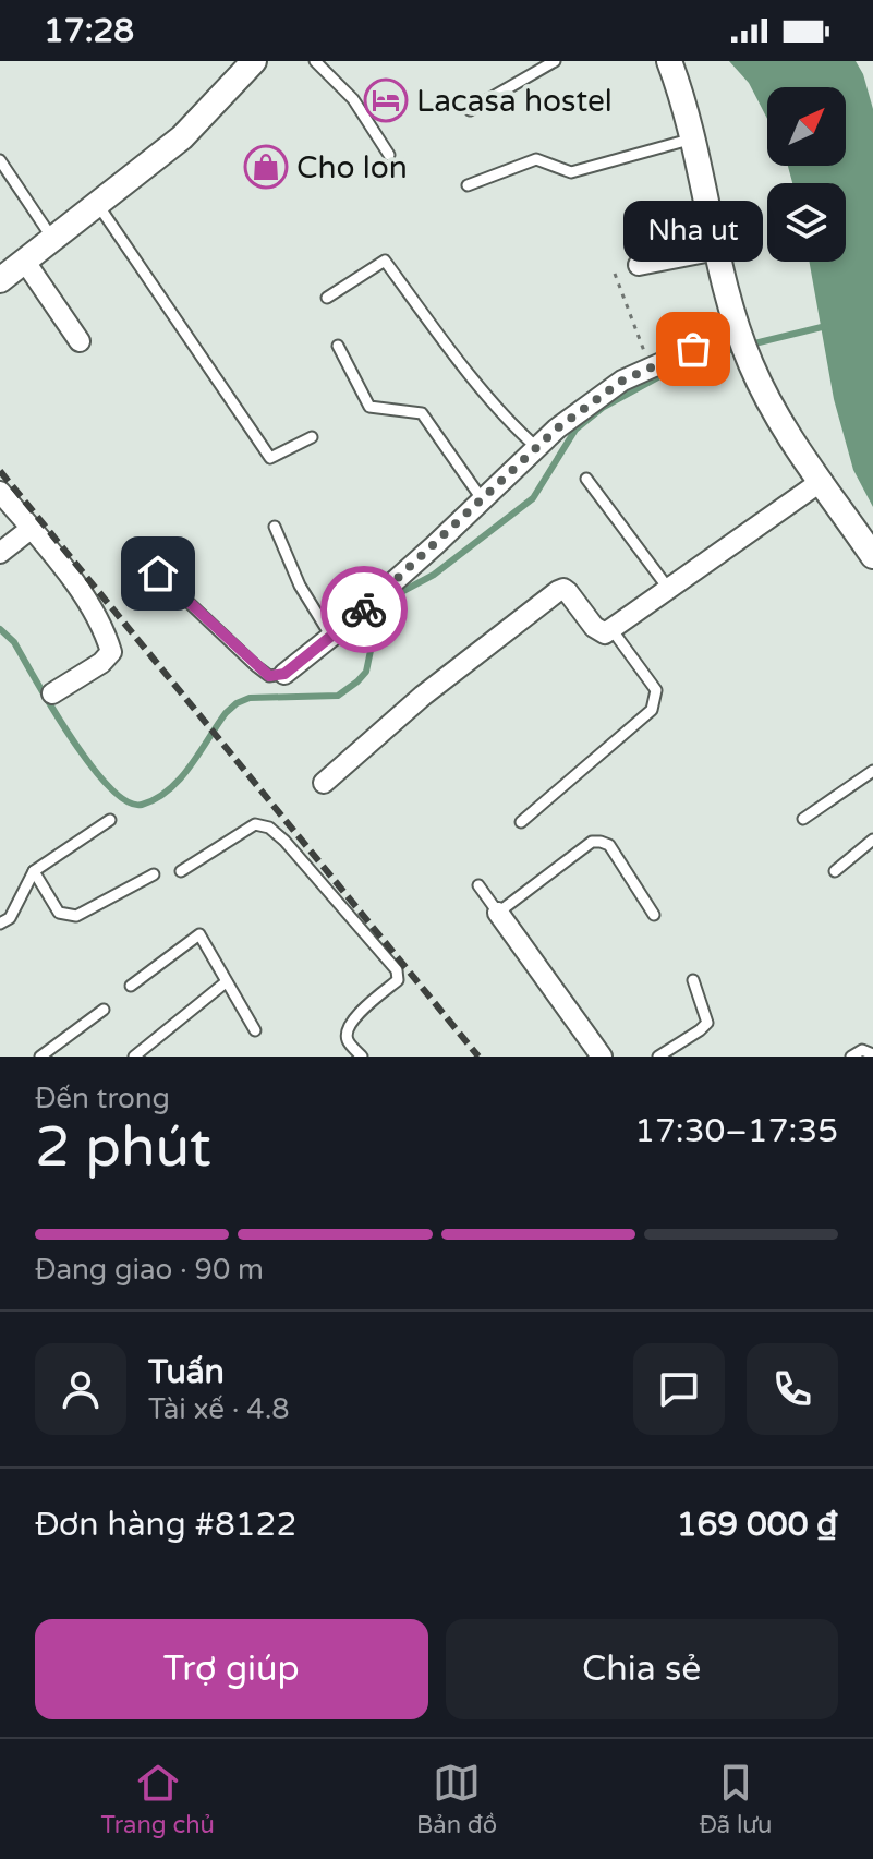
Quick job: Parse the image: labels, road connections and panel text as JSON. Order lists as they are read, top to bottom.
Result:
{
  "places": {
    "hotel": ["Lacasa hostel"],
    "shop": ["Cho lon"],
    "other": ["Nha ut"]
  },
  "north": "top right",
  "page": {
    "status": "17:28",
    "bubble": "Nha ut",
    "heading": ["2 phút", "Đến trong", "17:30–17:35"],
    "panel": [
      "Tuấn",
      "Tài xế · 4.8",
      "Đơn hàng #8122",
      "169 000 ₫"
    ],
    "bar": "Đang giao · 90 m",
    "buttons": ["Trợ giúp", "Chia sẻ"],
    "tabs": ["Trang chủ", "Bản đồ", "Đã lưu"]
  }
}
